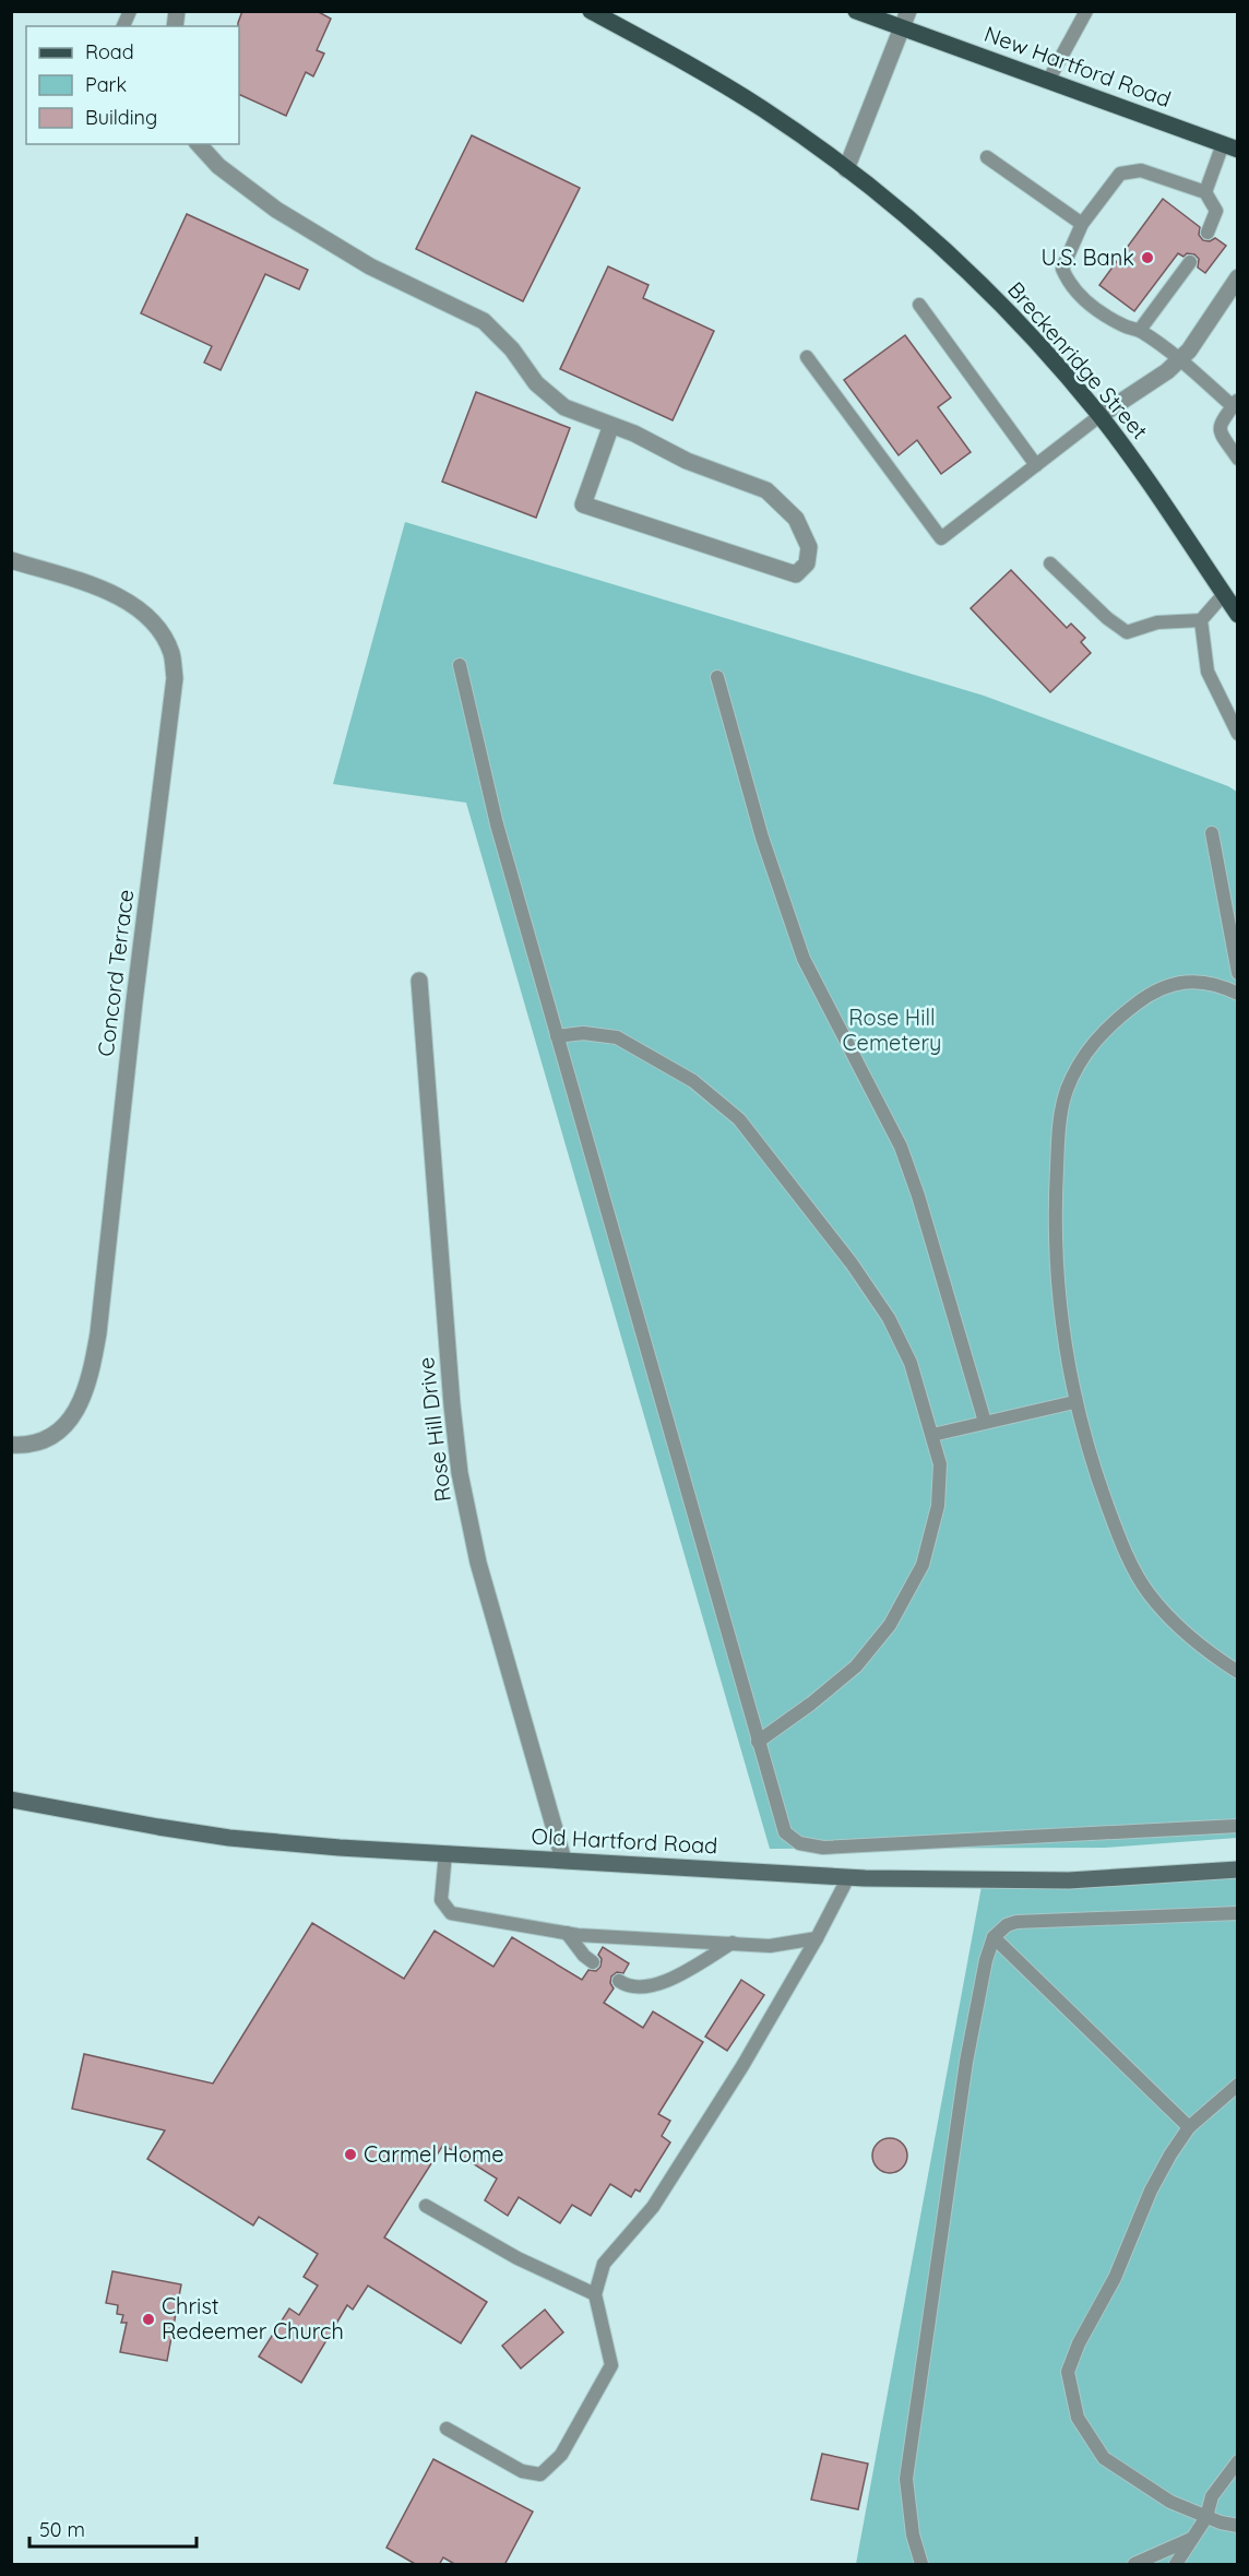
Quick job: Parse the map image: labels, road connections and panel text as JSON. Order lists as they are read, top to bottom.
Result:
{
  "streets": {
    "main road": ["New Hartford Road", "Breckenridge Street", "Old Hartford Road"],
    "street": ["Concord Terrace", "Rose Hill Drive"]
  },
  "crossings": [
    ["Rose Hill Drive", "Old Hartford Road"]
  ],
  "parks": ["Rose Hill Cemetery"],
  "places": ["U.S. Bank", "Carmel Home", "Christ Redeemer Church"],
  "legend": ["Road", "Park", "Building"],
  "scale_bar": "50 m"
}
